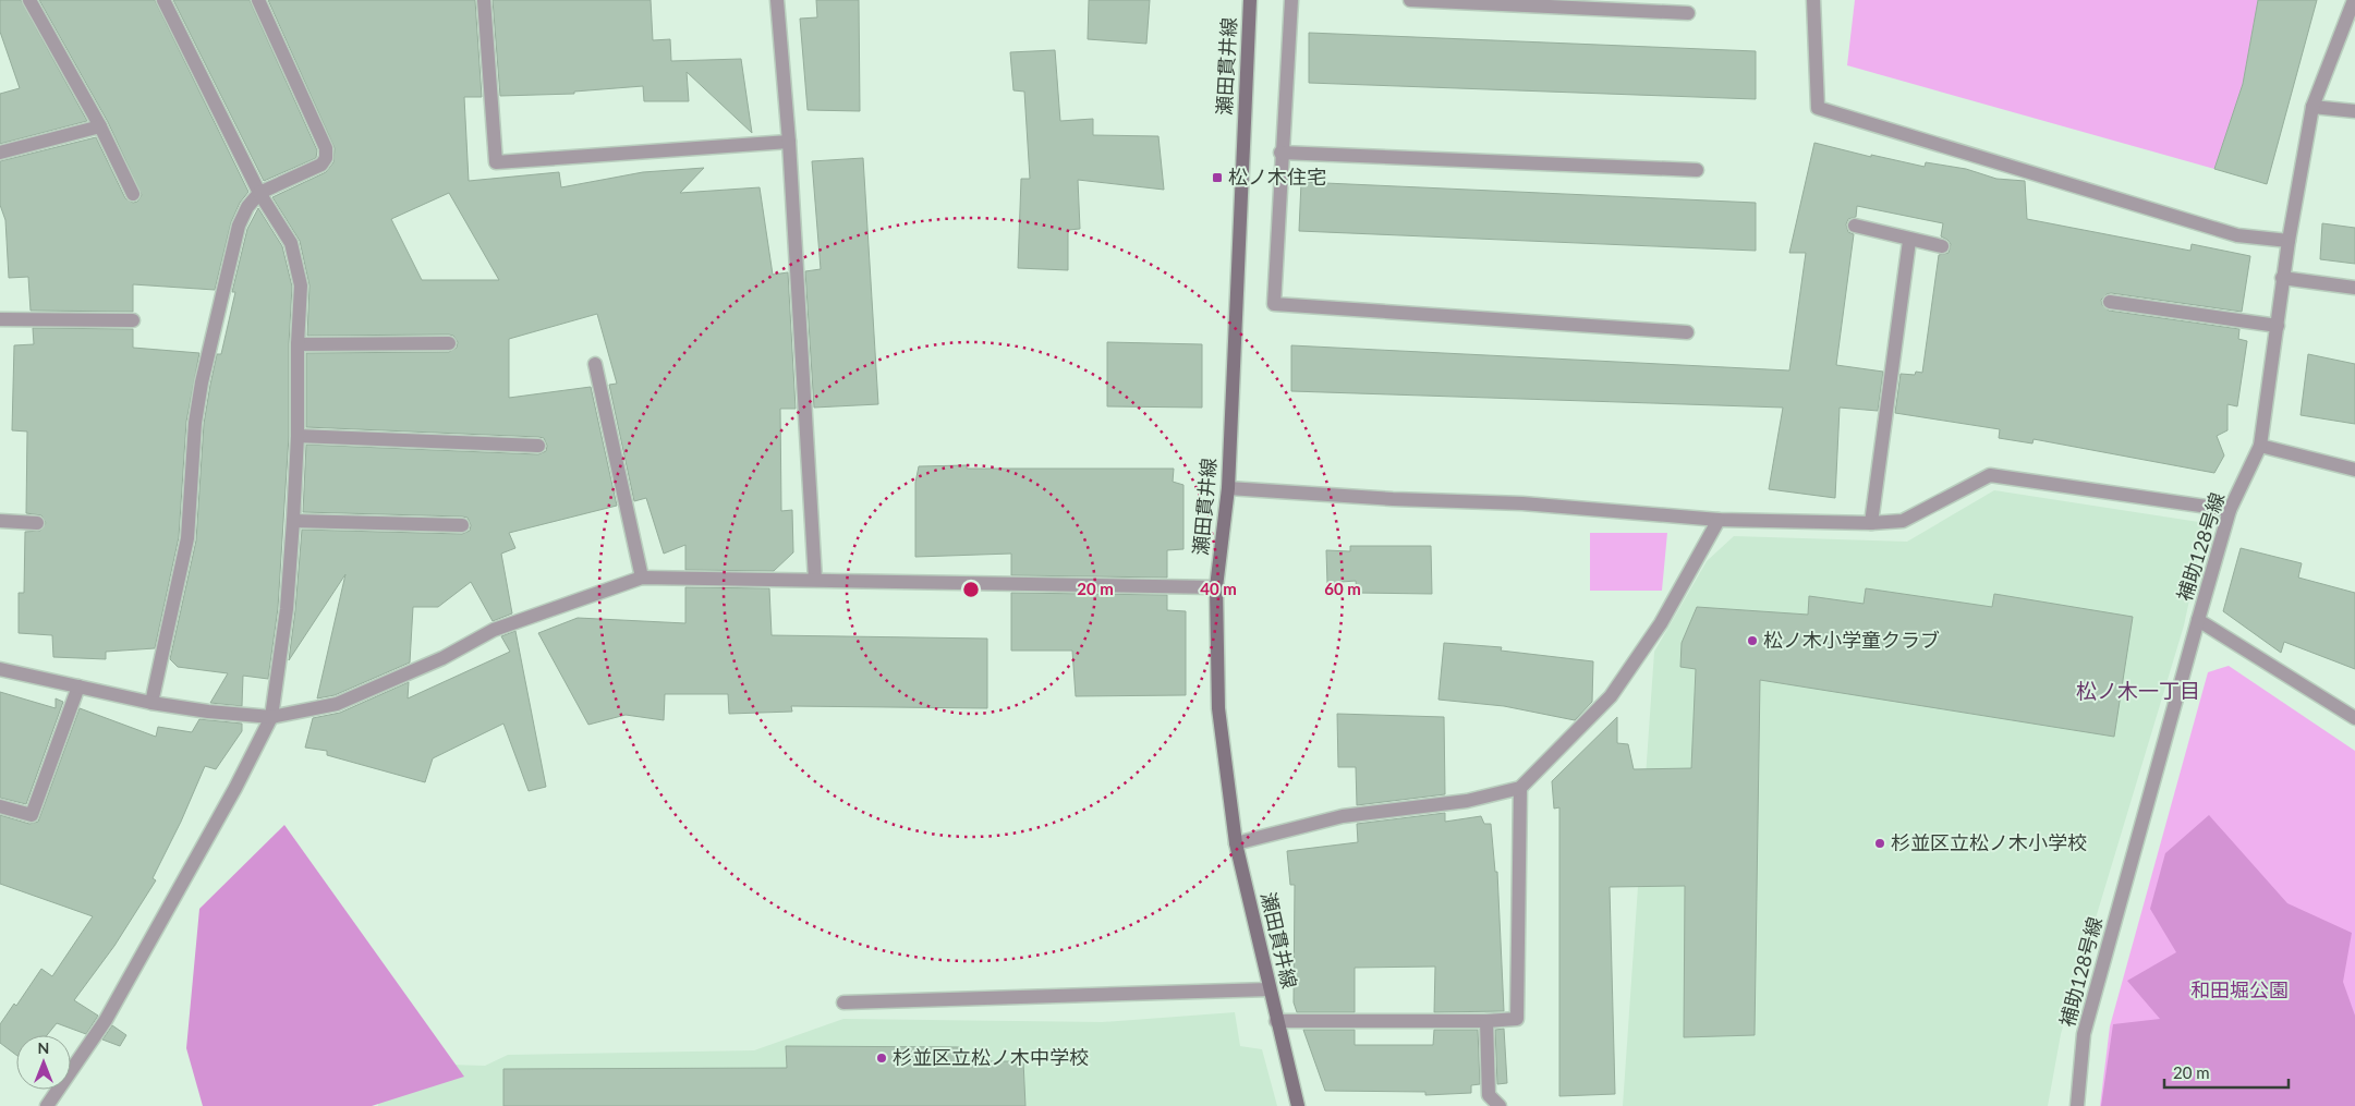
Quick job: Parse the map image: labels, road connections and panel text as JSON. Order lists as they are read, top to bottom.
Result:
{
  "streets": {
    "main road": ["瀬田貫井線"],
    "street": ["補助128号線"]
  },
  "districts": ["松ノ木一丁目"],
  "parks": ["和田堀公園"],
  "places": {
    "transit": ["松ノ木住宅"],
    "other": ["松ノ木小学童クラブ", "杉並区立松ノ木小学校", "杉並区立松ノ木中学校"]
  },
  "scale_bar": "20 m",
  "north": "top",
  "rings": ["20 m", "40 m", "60 m"]
}
